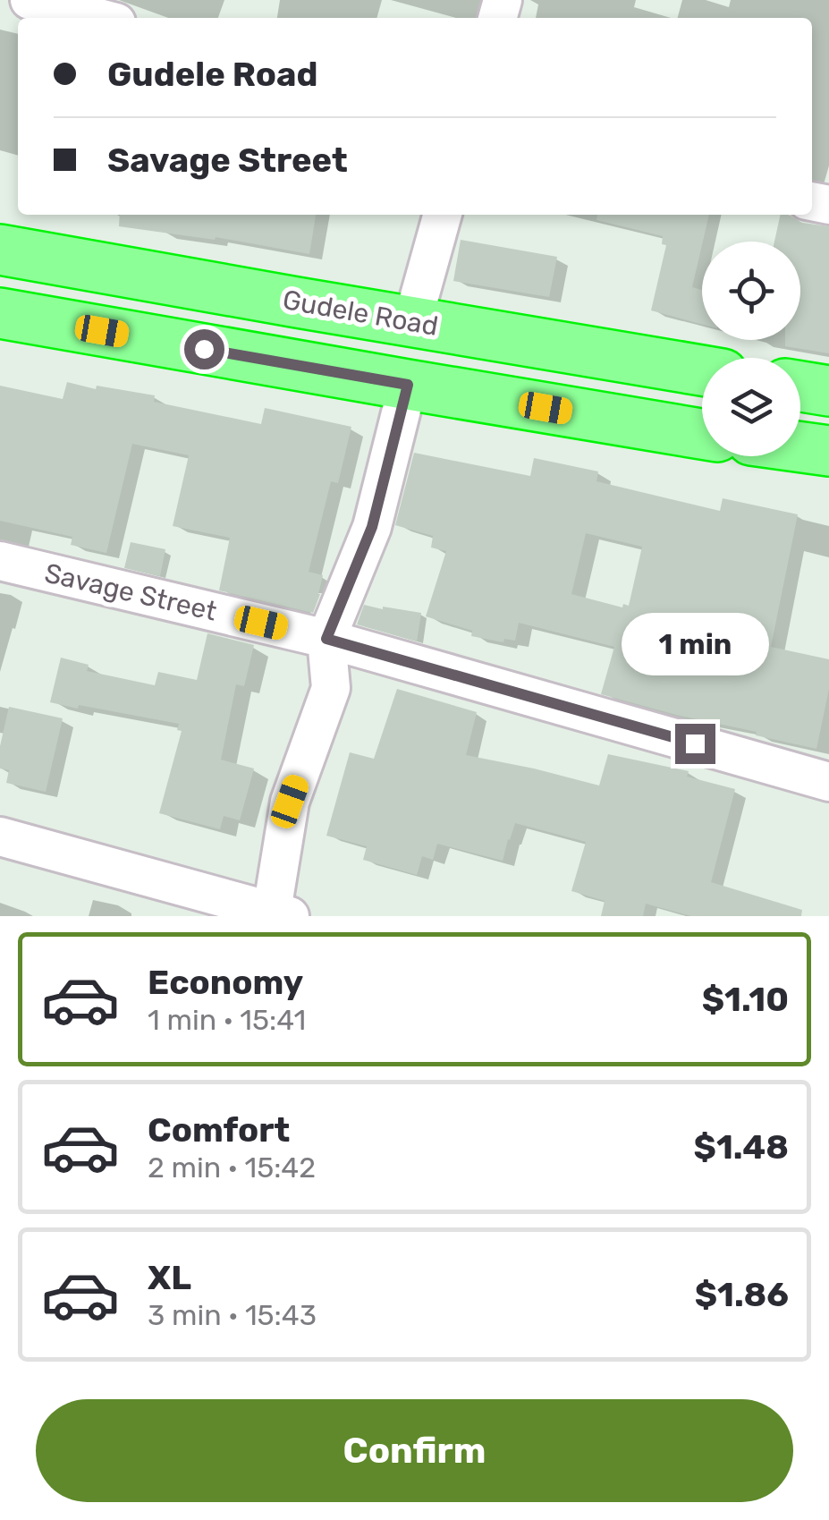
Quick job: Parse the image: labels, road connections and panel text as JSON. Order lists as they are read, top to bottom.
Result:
{
  "streets": {
    "highway": ["Gudele Road"],
    "street": ["Savage Street"]
  },
  "page": {
    "banner": ["Gudele Road", "Savage Street"],
    "bubble": "1 min",
    "list": [
      {
        "name": "Economy",
        "note": "1 min · 15:41",
        "value": "$1.10"
      },
      {
        "name": "Comfort",
        "note": "2 min · 15:42",
        "value": "$1.48"
      },
      {
        "name": "XL",
        "note": "3 min · 15:43",
        "value": "$1.86"
      }
    ],
    "buttons": "Confirm"
  }
}
